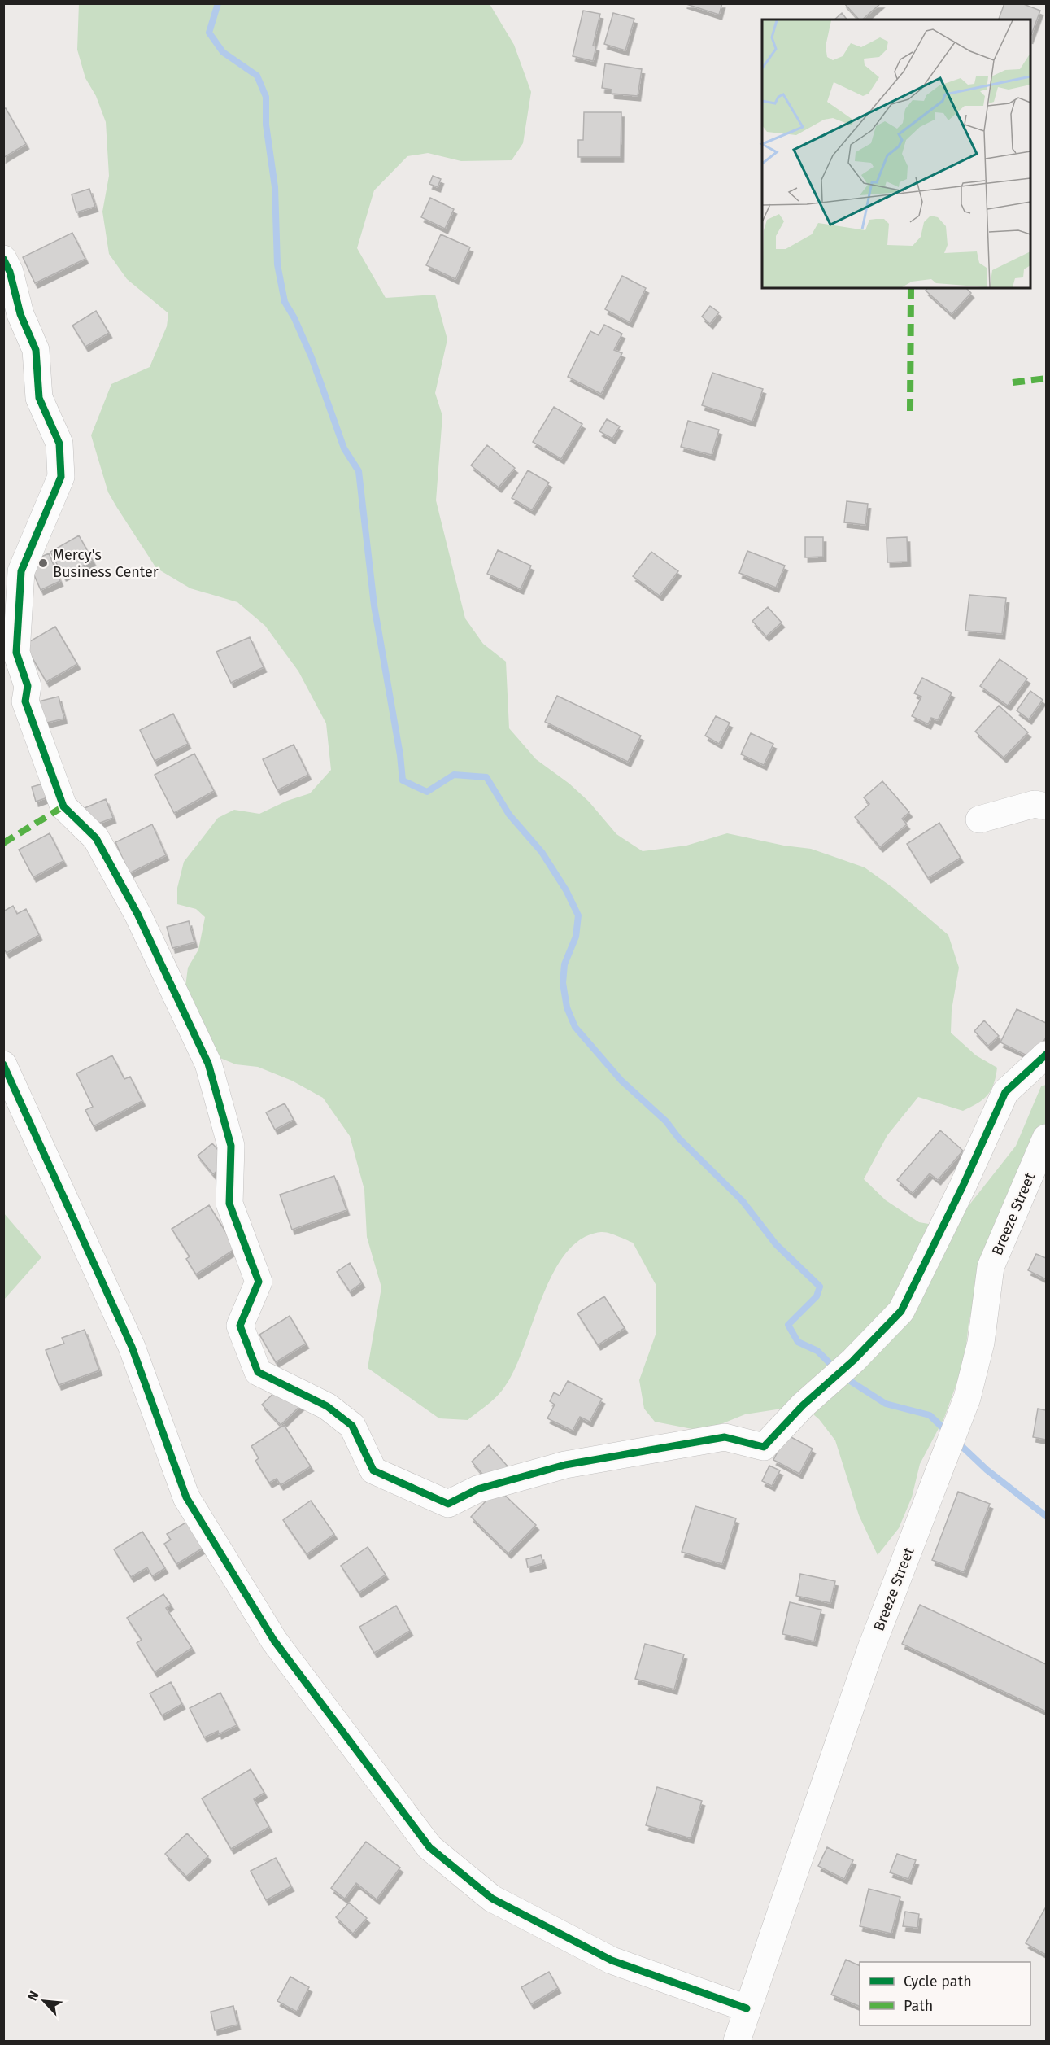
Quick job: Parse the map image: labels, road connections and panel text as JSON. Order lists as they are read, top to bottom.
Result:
{
  "streets": {
    "street": ["Breeze Street"]
  },
  "places": ["Mercy's Business Center"],
  "legend": ["Cycle path", "Path"],
  "north": "top left"
}
